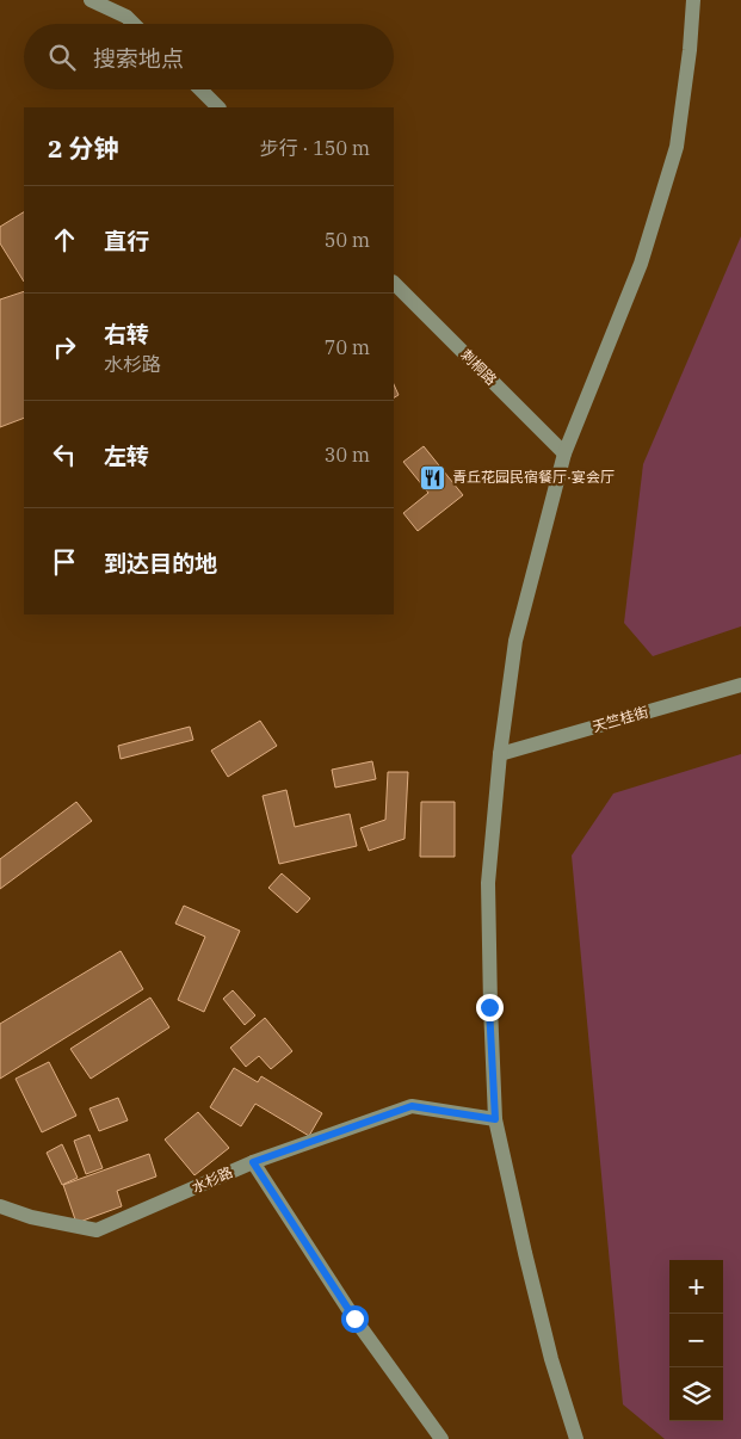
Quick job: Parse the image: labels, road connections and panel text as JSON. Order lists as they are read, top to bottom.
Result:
{
  "streets": {
    "street": ["刺桐路", "天竺桂街", "水杉路"]
  },
  "places": {
    "restaurant": ["青丘花园民宿餐厅·宴会厅"]
  },
  "page": {
    "search": "搜索地点",
    "heading": ["2 分钟", "步行 · 150 m"],
    "list": [
      ["直行", "50 m"],
      ["右转", "水杉路", "70 m"],
      ["左转", "30 m"],
      "到达目的地"
    ],
    "map_buttons": ["+", "−"]
  }
}
